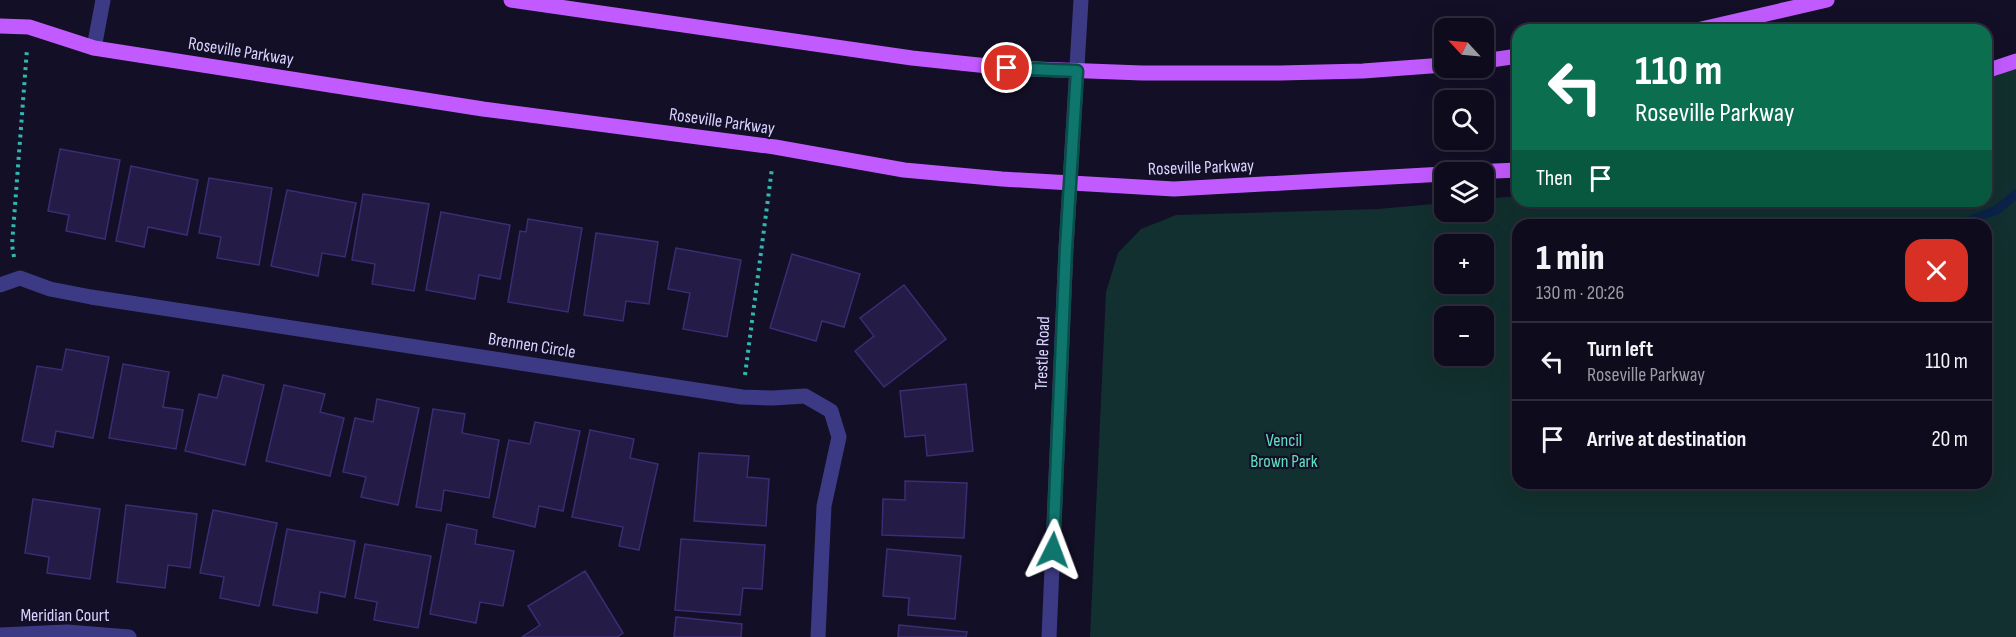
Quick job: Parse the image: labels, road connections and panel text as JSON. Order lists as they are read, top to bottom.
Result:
{
  "streets": {
    "main road": ["Roseville Parkway"],
    "street": ["Brennen Circle", "Trestle Road", "Meridian Court"]
  },
  "crossings": [
    ["Roseville Parkway", "Trestle Road"]
  ],
  "parks": ["Vencil Brown Park"],
  "north": "top left",
  "page": {
    "map_buttons": ["+", "−"],
    "turn": ["110 m", "Roseville Parkway"],
    "then": "Then",
    "heading": ["1 min", "130 m · 20:26"],
    "list": [
      {
        "name": "Turn left",
        "note": "Roseville Parkway",
        "value": "110 m"
      },
      {
        "name": "Arrive at destination",
        "value": "20 m"
      }
    ]
  }
}
